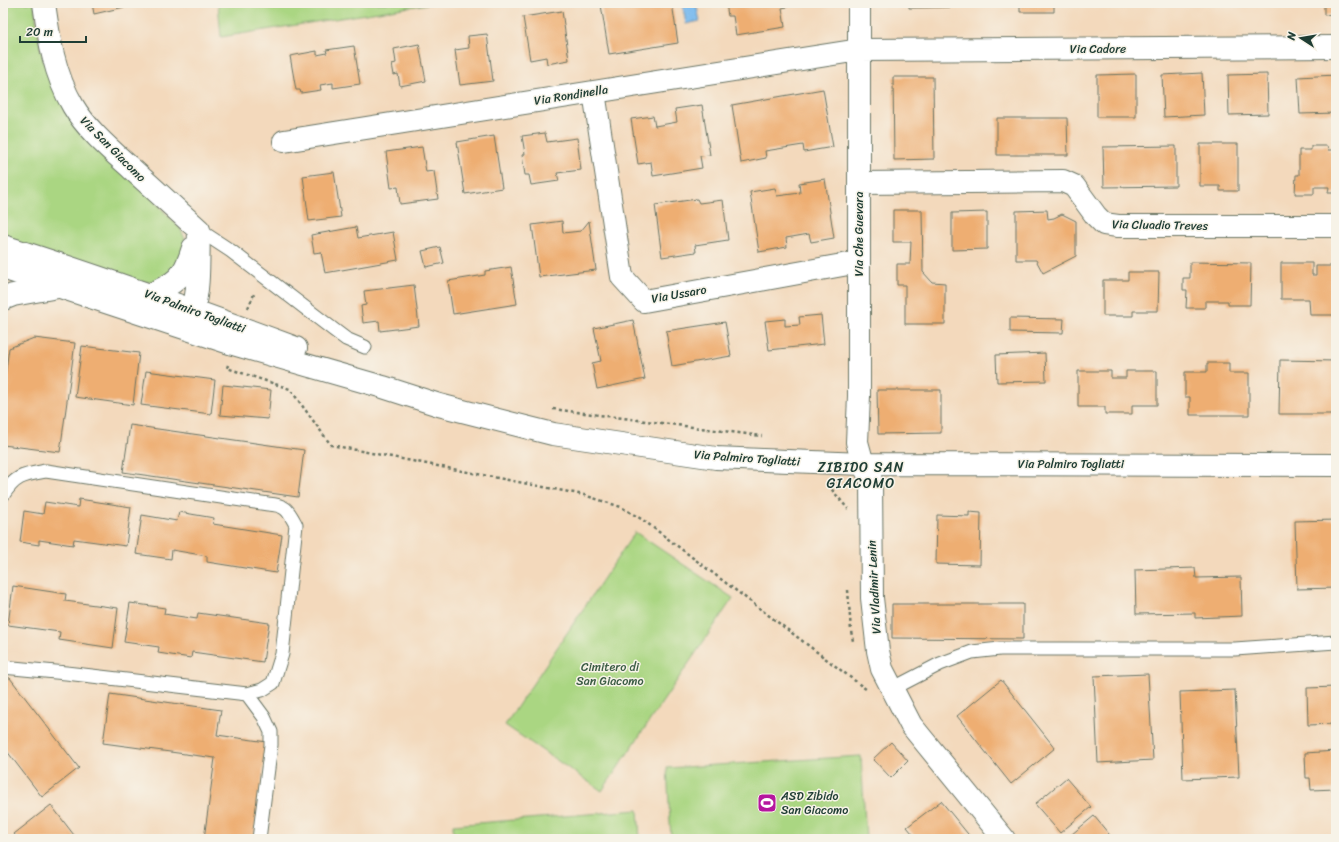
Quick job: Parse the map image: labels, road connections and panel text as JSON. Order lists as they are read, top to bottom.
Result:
{
  "streets": {
    "street": [
      "Via Cadore",
      "Via Rondinella",
      "Via San Giacomo",
      "Via Cluadio Treves",
      "Via Che Guevara",
      "Via Ussaro",
      "Via Palmiro Togliatti",
      "Via Vladimir Lenin"
    ]
  },
  "crossings": [
    ["Via Cadore", "Via Rondinella"],
    ["Via Cadore", "Via Che Guevara"],
    ["Via Rondinella", "Via Che Guevara"],
    ["Via Rondinella", "Via Ussaro"],
    ["Via Cluadio Treves", "Via Che Guevara"],
    ["Via Che Guevara", "Via Ussaro"],
    ["Via Che Guevara", "Via Palmiro Togliatti"],
    ["Via Che Guevara", "Via Vladimir Lenin"],
    ["Via Palmiro Togliatti", "Via Vladimir Lenin"]
  ],
  "districts": ["ZIBIDO SAN GIACOMO"],
  "parks": ["Cimitero di San Giacomo"],
  "places": {
    "sports": ["ASD Zibido San Giacomo"]
  },
  "scale_bar": "20 m",
  "north": "left"
}
